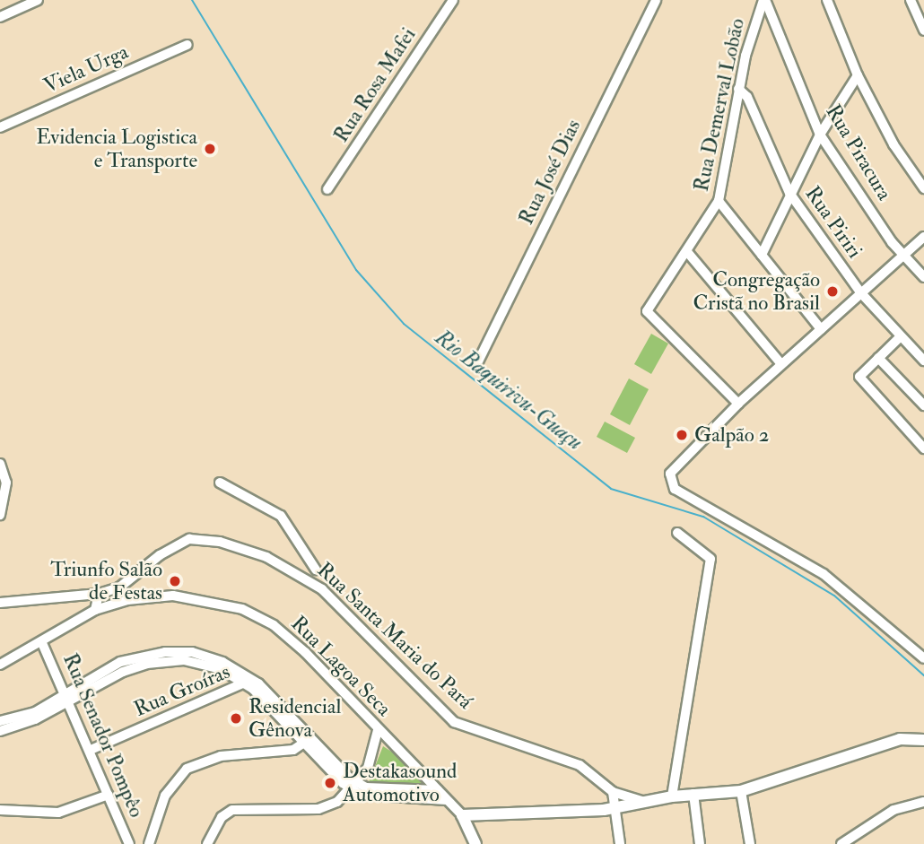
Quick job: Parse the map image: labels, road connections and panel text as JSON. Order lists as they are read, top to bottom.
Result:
{
  "streets": {
    "main road": ["Rua Lagoa Seca"],
    "street": [
      "Viela Urga",
      "Rua Rosa Mafei",
      "Rua Demerval Lobão",
      "Rua Piracura",
      "Rua José Dias",
      "Rua Piriri",
      "Rua Santa Maria do Pará",
      "Rua Groíras",
      "Rua Senador Pompêo"
    ]
  },
  "crossings": [
    ["Rua Demerval Lobão", "Rua Piracura"],
    ["Rua Demerval Lobão", "Rua Piriri"],
    ["Rua Lagoa Seca", "Rua Senador Pompêo"],
    ["Rua Groíras", "Rua Senador Pompêo"]
  ],
  "water": ["Rio Baquirivu-Guaçu"],
  "places": [
    "Evidencia Logistica e Transporte",
    "Congregação Cristã no Brasil",
    "Galpão 2",
    "Triunfo Salão de Festas",
    "Residencial Gênova",
    "Destakasound Automotivo"
  ]
}
